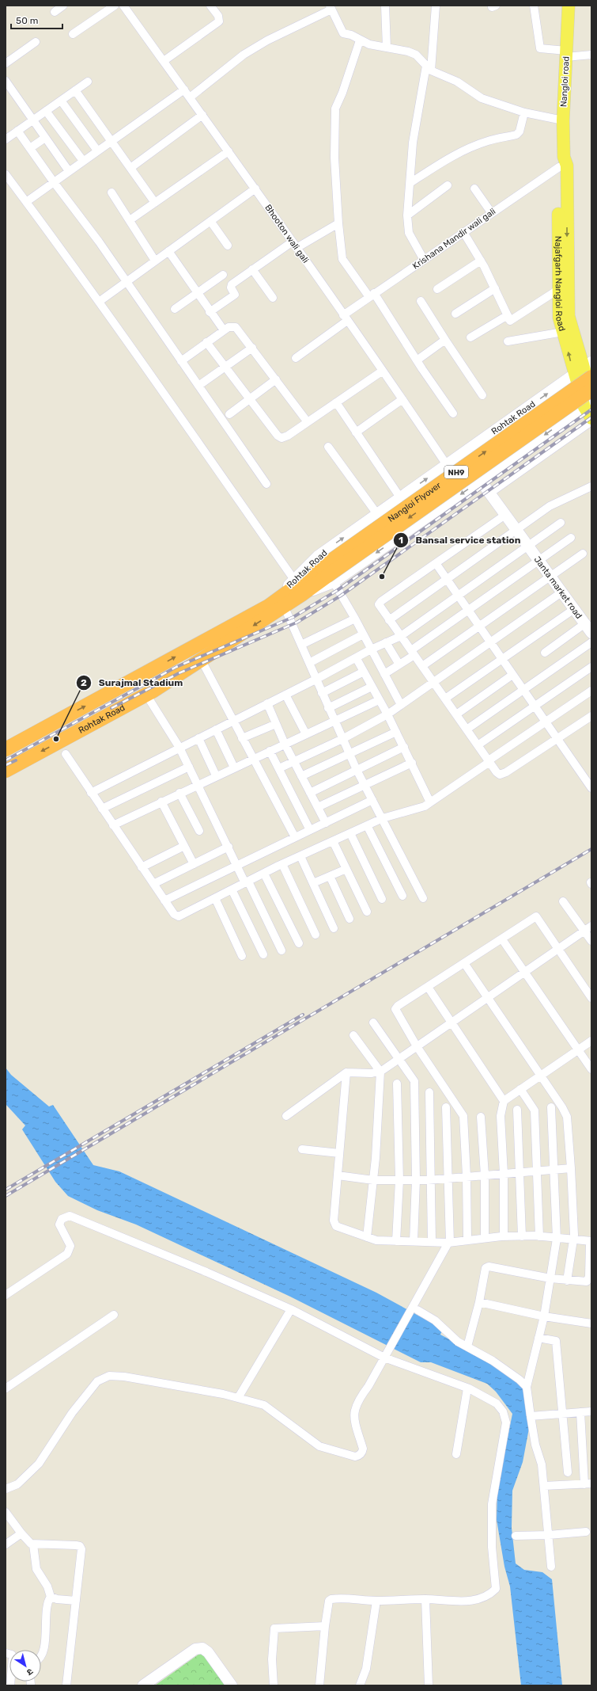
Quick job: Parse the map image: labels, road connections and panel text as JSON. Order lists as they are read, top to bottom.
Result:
{
  "streets": {
    "highway": ["Rohtak Road", "NH9", "Nangloi Flyover"],
    "main road": ["Nangloi road", "Najafgarh Nangloi Road"],
    "street": ["Bhooton wali gali", "Krishana Mandir wali gali", "Janta market road"]
  },
  "crossings": [
    ["Nangloi road", "Krishana Mandir wali gali"],
    ["Nangloi road", "Najafgarh Nangloi Road"],
    ["Bhooton wali gali", "Krishana Mandir wali gali"],
    ["Bhooton wali gali", "Rohtak Road"],
    ["Krishana Mandir wali gali", "Najafgarh Nangloi Road"],
    ["Najafgarh Nangloi Road", "Rohtak Road"],
    ["Najafgarh Nangloi Road", "Nangloi Flyover"],
    ["Rohtak Road", "Nangloi Flyover"]
  ],
  "places": ["Bansal service station", "Surajmal Stadium"],
  "scale_bar": "50 m",
  "north": "bottom right"
}
